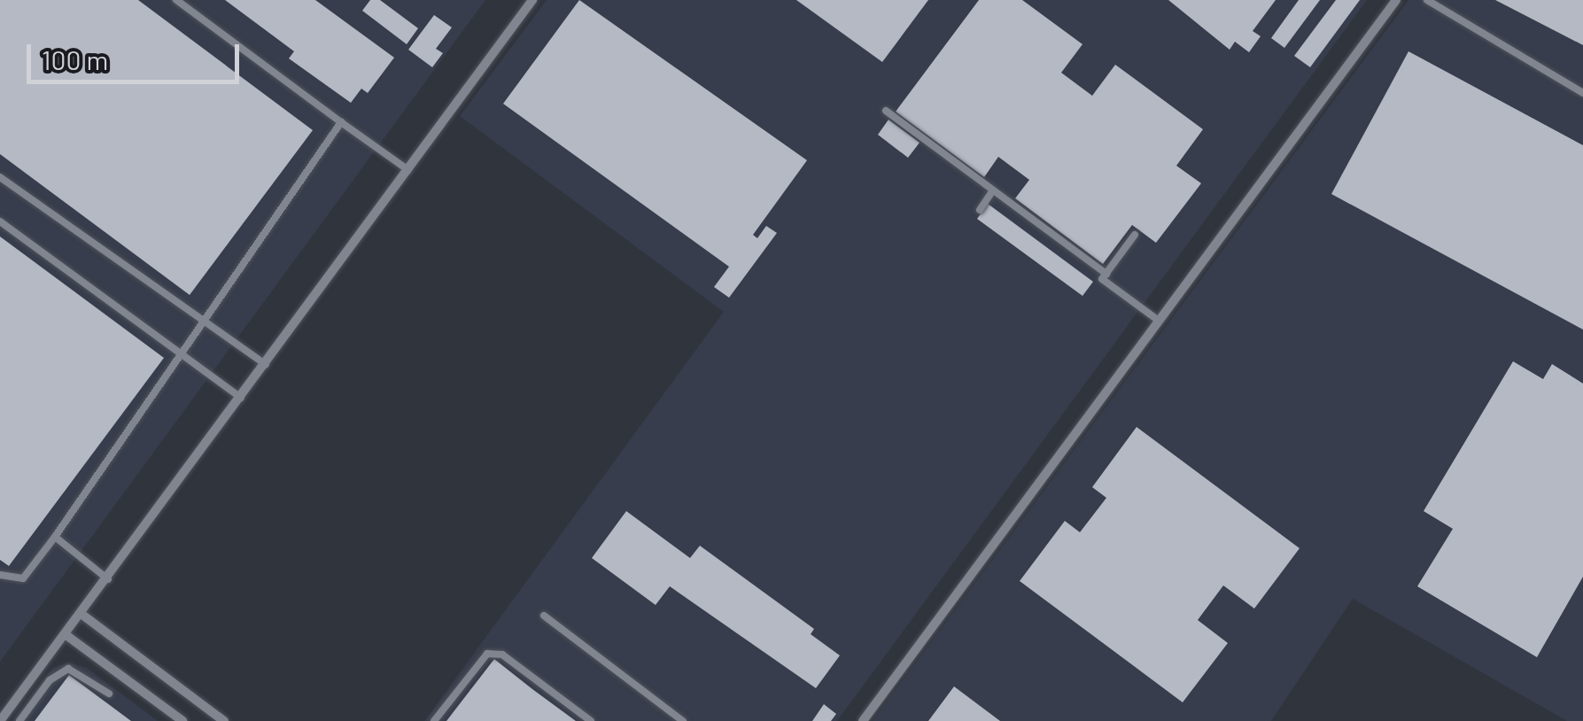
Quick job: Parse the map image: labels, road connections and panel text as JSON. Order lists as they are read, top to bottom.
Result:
{
  "scale_bar": "100 m"
}
